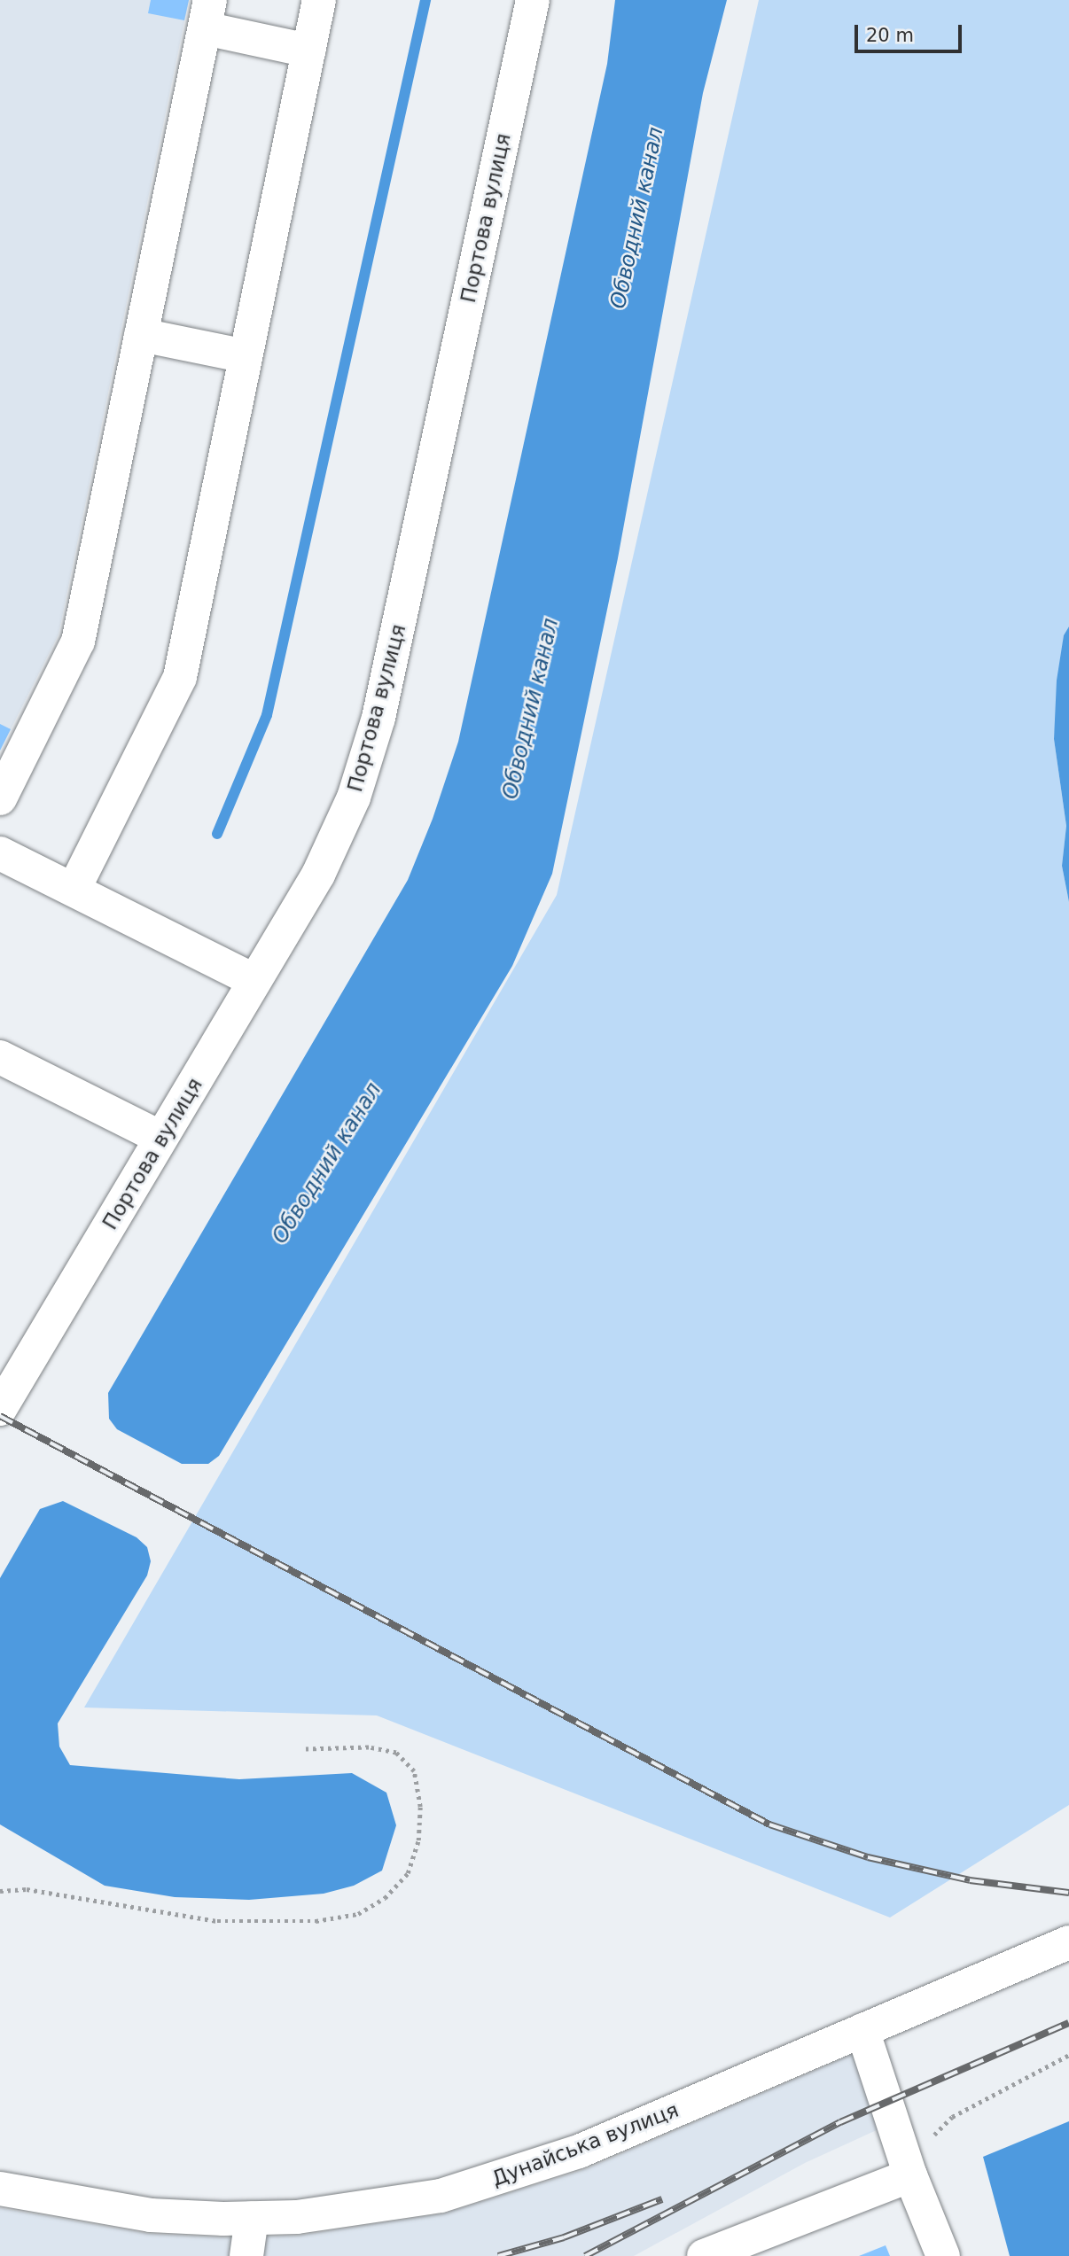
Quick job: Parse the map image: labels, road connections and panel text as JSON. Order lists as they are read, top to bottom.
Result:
{
  "streets": {
    "street": ["Портова вулиця", "Дунайська вулиця"]
  },
  "water": ["Обводний канал"],
  "scale_bar": "20 m"
}
